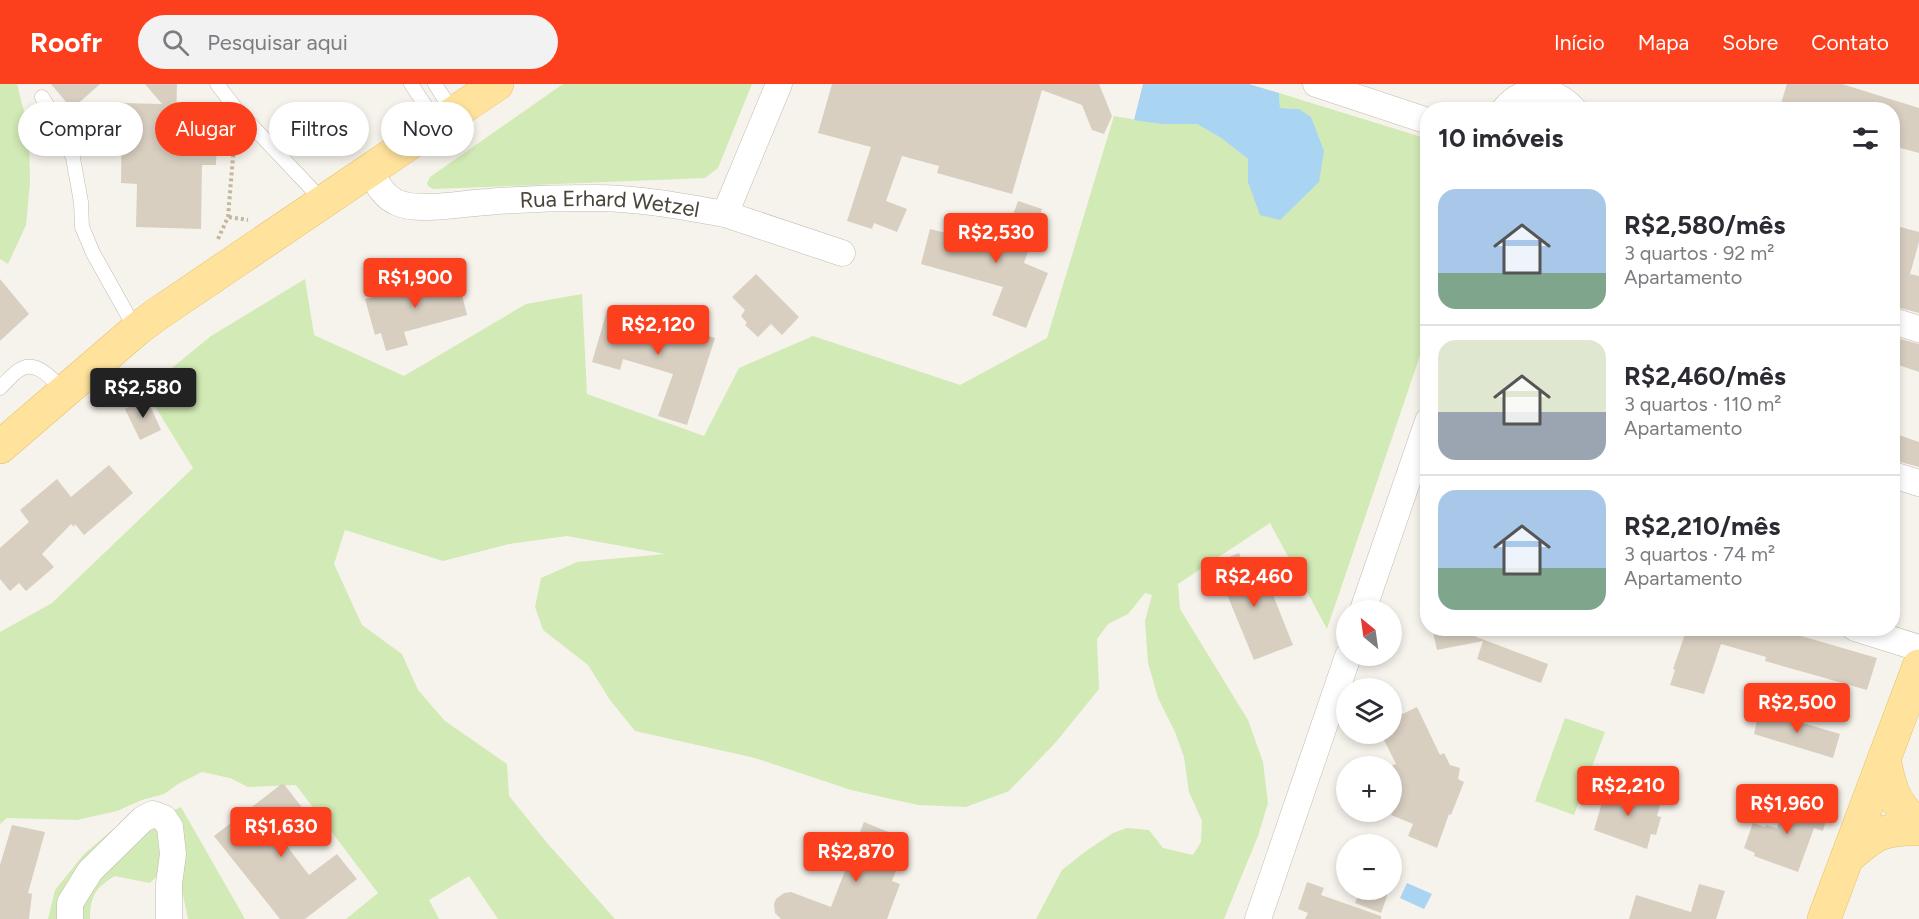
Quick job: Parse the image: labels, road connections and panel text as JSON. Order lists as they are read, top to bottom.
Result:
{
  "streets": {
    "street": ["Rua Erhard Wetzel"]
  },
  "north": "top left",
  "page": {
    "header": "Roofr",
    "search": "Pesquisar aqui",
    "nav": [
      "Início",
      "Mapa",
      "Sobre",
      "Contato"
    ],
    "chip": [
      "Comprar",
      "Alugar",
      "Filtros",
      "Novo"
    ],
    "heading": "10 imóveis",
    "list": [
      {
        "name": "R$2,580/mês",
        "note": "3 quartos · 92 m² · Apartamento"
      },
      {
        "name": "R$2,460/mês",
        "note": "3 quartos · 110 m² · Apartamento"
      },
      {
        "name": "R$2,210/mês",
        "note": "3 quartos · 74 m² · Apartamento"
      }
    ],
    "price": [
      "R$2,530",
      "R$1,900",
      "R$2,120",
      "R$2,580",
      "R$2,460",
      "R$2,500",
      "R$2,210",
      "R$1,960",
      "R$1,630",
      "R$2,870"
    ],
    "map_buttons": ["+", "−"]
  }
}
